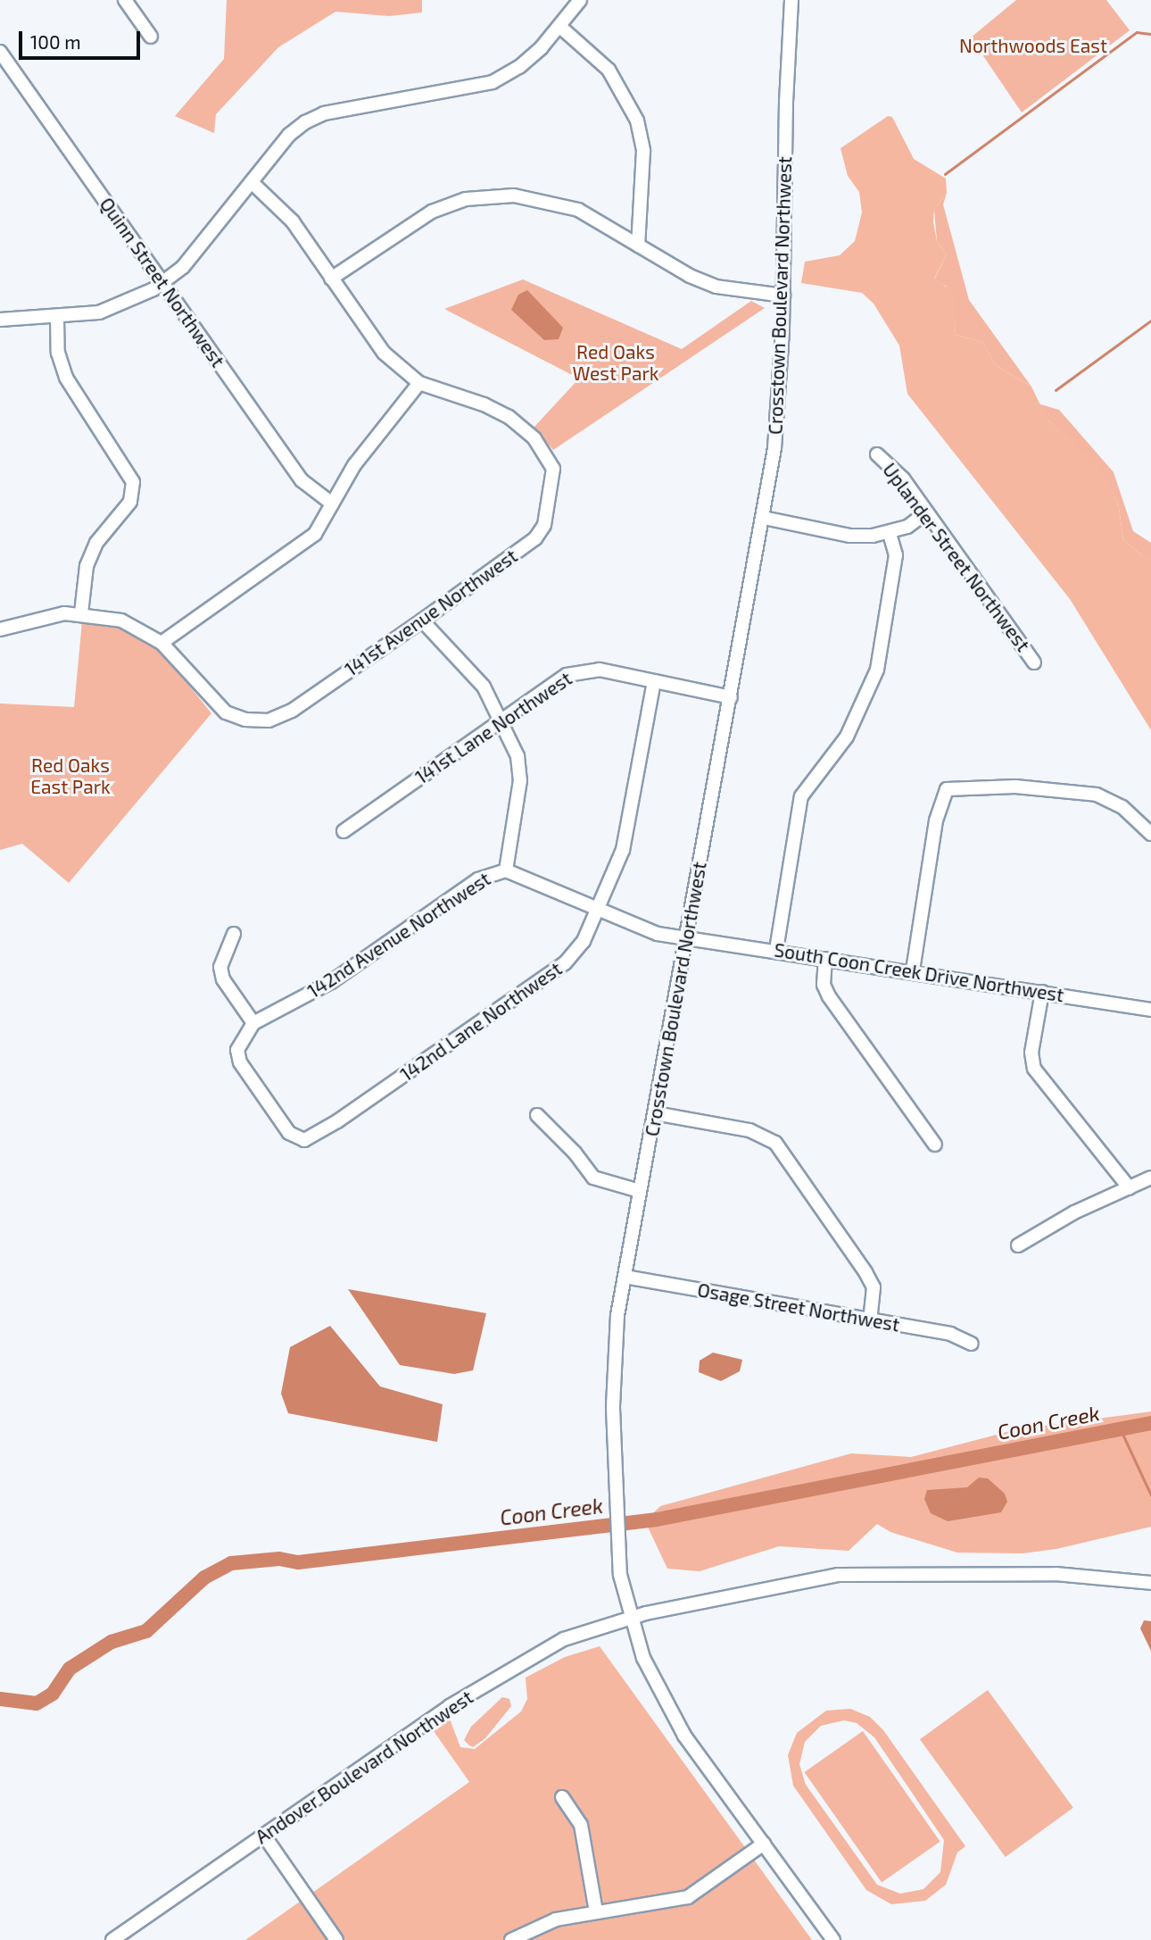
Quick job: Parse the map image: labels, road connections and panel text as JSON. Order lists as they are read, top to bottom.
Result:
{
  "streets": {
    "street": [
      "Quinn Street Northwest",
      "Crosstown Boulevard Northwest",
      "Uplander Street Northwest",
      "141st Avenue Northwest",
      "141st Lane Northwest",
      "142nd Avenue Northwest",
      "South Coon Creek Drive Northwest",
      "142nd Lane Northwest",
      "Osage Street Northwest",
      "Andover Boulevard Northwest"
    ]
  },
  "crossings": [
    ["Crosstown Boulevard Northwest", "141st Lane Northwest"],
    ["Crosstown Boulevard Northwest", "142nd Avenue Northwest"],
    ["Crosstown Boulevard Northwest", "South Coon Creek Drive Northwest"],
    ["Crosstown Boulevard Northwest", "Osage Street Northwest"],
    ["Crosstown Boulevard Northwest", "Andover Boulevard Northwest"],
    ["141st Lane Northwest", "142nd Lane Northwest"],
    ["142nd Avenue Northwest", "South Coon Creek Drive Northwest"],
    ["142nd Avenue Northwest", "142nd Lane Northwest"]
  ],
  "water": ["Coon Creek"],
  "parks": ["Northwoods East", "Red Oaks West Park", "Red Oaks East Park"],
  "scale_bar": "100 m"
}
